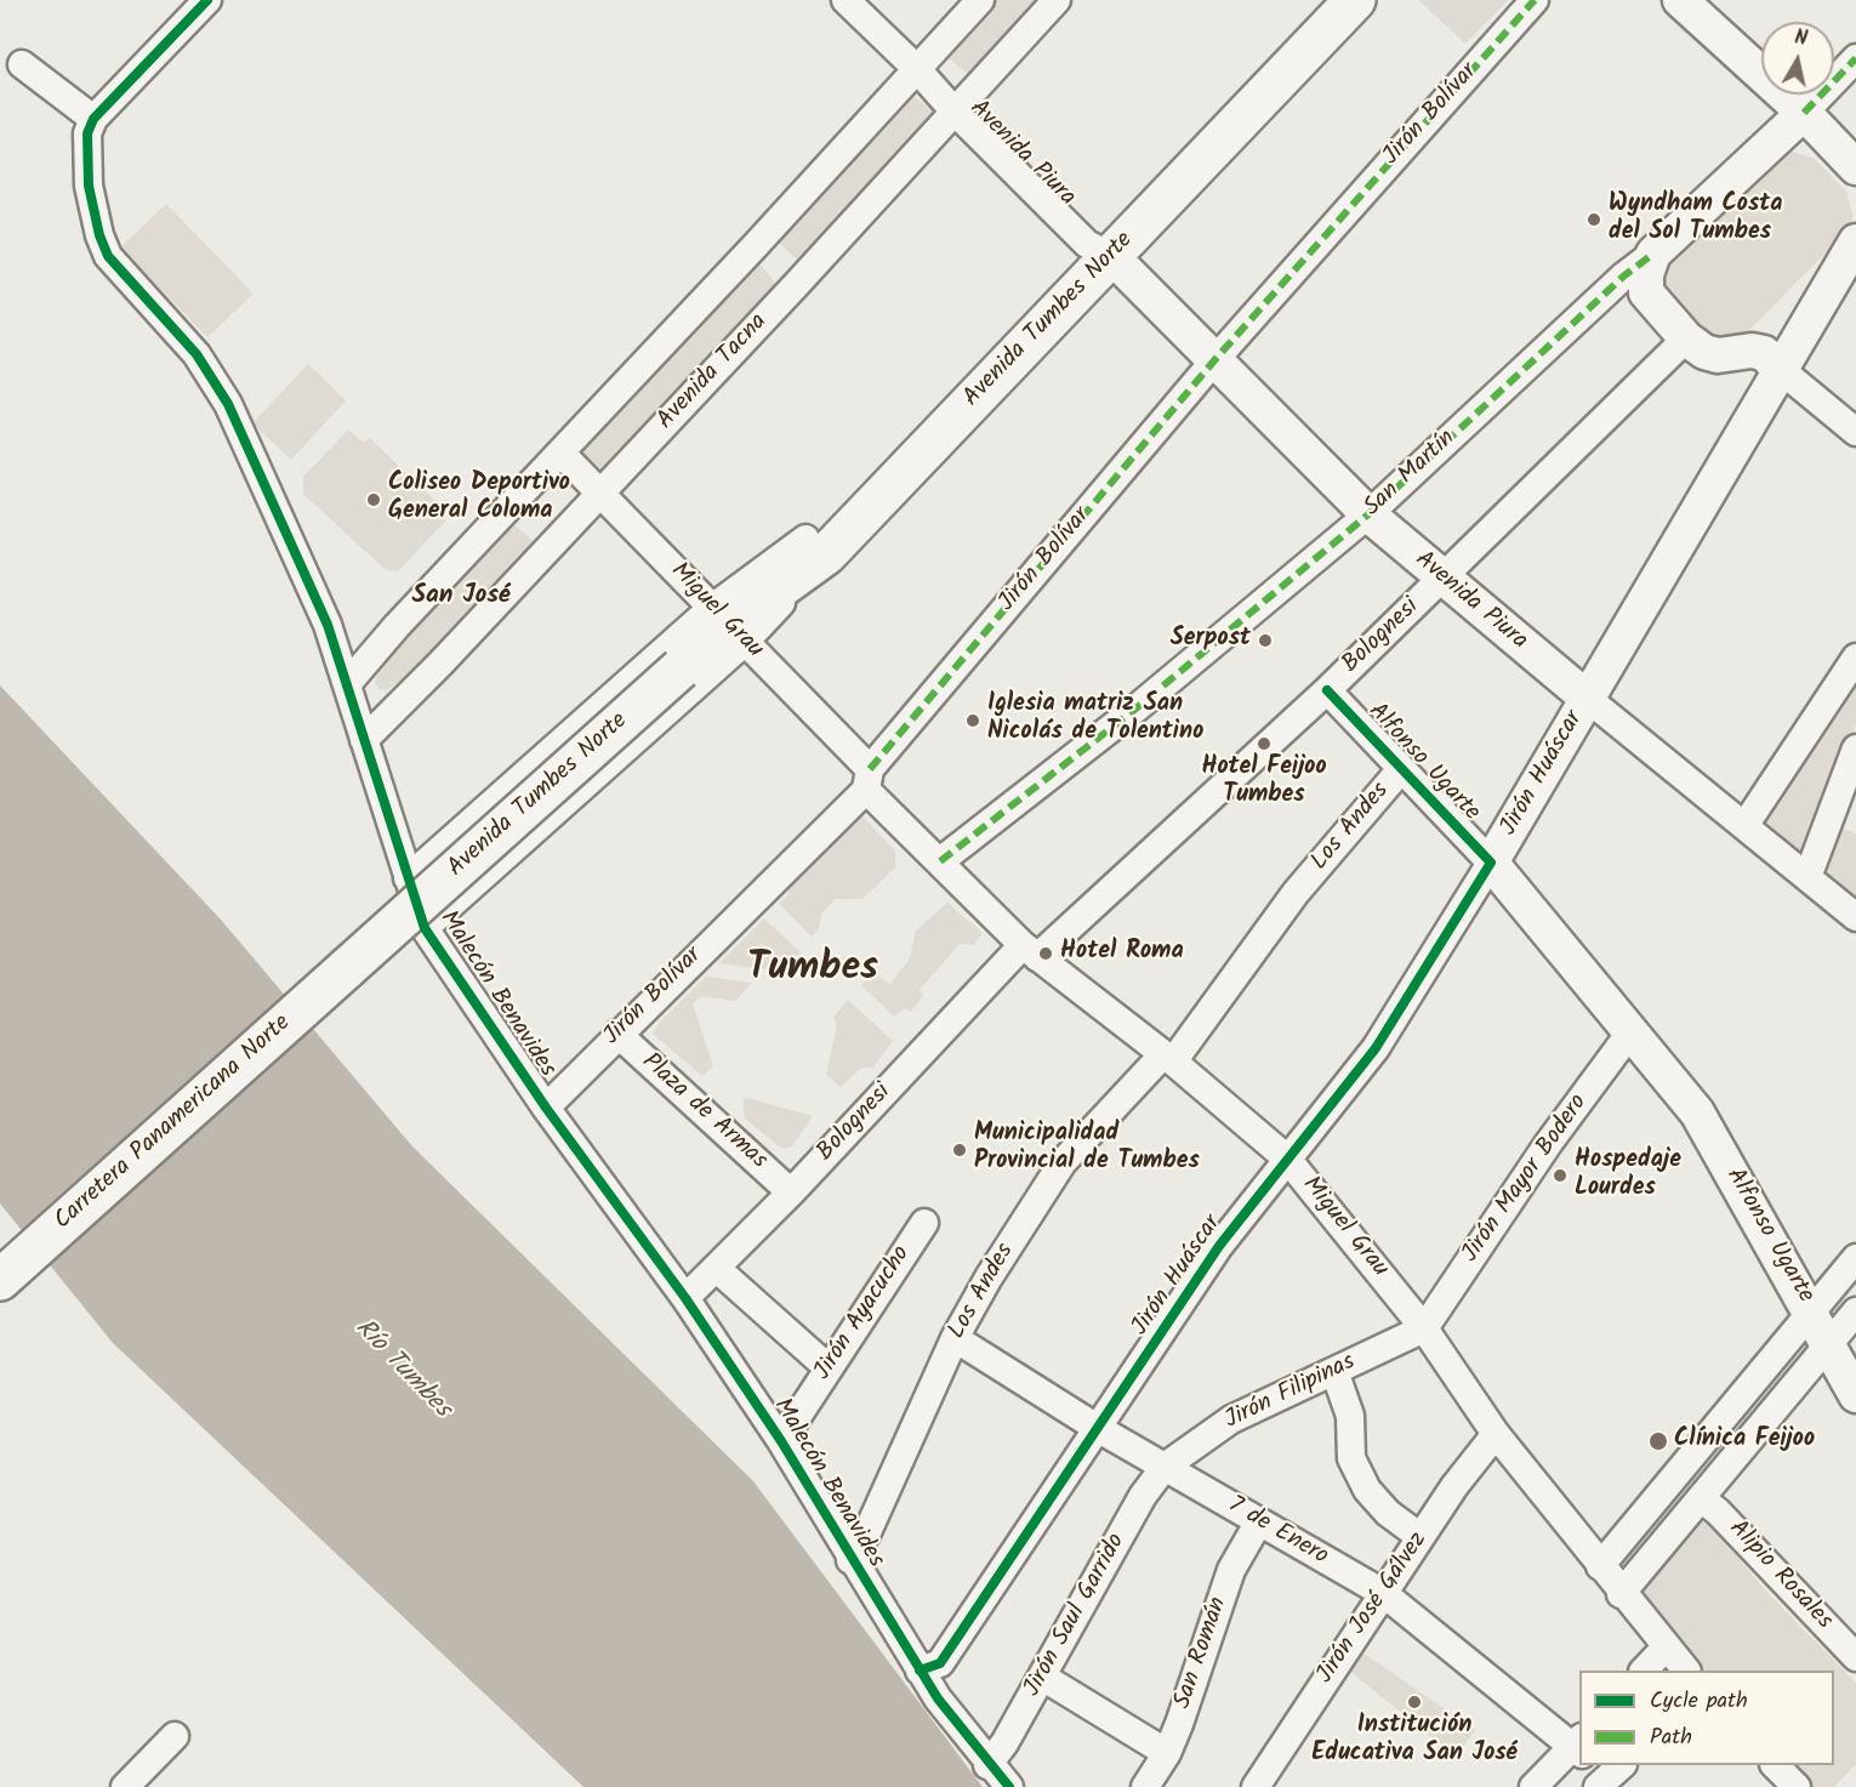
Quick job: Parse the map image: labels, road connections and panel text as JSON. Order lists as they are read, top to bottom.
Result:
{
  "streets": {
    "highway": ["Avenida Tumbes Norte", "Carretera Panamericana Norte"],
    "main road": [
      "Avenida Piura",
      "San Martín",
      "Alfonso Ugarte",
      "Jirón Huáscar"
    ],
    "street": [
      "Jirón Bolívar",
      "Avenida Tacna",
      "Miguel Grau",
      "Bolognesi",
      "Los Andes",
      "Malecón Benavides",
      "Plaza de Armas",
      "Jirón Mayor Bodero",
      "Jirón Ayacucho",
      "Jirón Filipinas",
      "7 de Enero",
      "Alipio Rosales",
      "Jirón José Gálvez",
      "Jirón Saul Garrido",
      "San Román"
    ]
  },
  "crossings": [
    ["Jirón Bolívar", "Avenida Piura"],
    ["Jirón Bolívar", "Miguel Grau"],
    ["Jirón Bolívar", "Malecón Benavides"],
    ["Jirón Bolívar", "Plaza de Armas"],
    ["Avenida Piura", "Avenida Tumbes Norte"],
    ["Avenida Piura", "Avenida Tacna"],
    ["Avenida Piura", "San Martín"],
    ["Avenida Piura", "Bolognesi"],
    ["Avenida Piura", "Jirón Huáscar"],
    ["Avenida Tumbes Norte", "Miguel Grau"],
    ["Avenida Tumbes Norte", "Carretera Panamericana Norte"],
    ["Avenida Tacna", "Miguel Grau"],
    ["Avenida Tacna", "Malecón Benavides"],
    ["San Martín", "Miguel Grau"],
    ["Miguel Grau", "Bolognesi"],
    ["Miguel Grau", "Jirón Huáscar"],
    ["Miguel Grau", "Los Andes"],
    ["Miguel Grau", "Jirón Mayor Bodero"],
    ["Miguel Grau", "Jirón Filipinas"],
    ["Miguel Grau", "Jirón José Gálvez"],
    ["Bolognesi", "Alfonso Ugarte"],
    ["Bolognesi", "Malecón Benavides"],
    ["Bolognesi", "Plaza de Armas"],
    ["Alfonso Ugarte", "Jirón Huáscar"],
    ["Alfonso Ugarte", "Los Andes"],
    ["Alfonso Ugarte", "Jirón Mayor Bodero"],
    ["Jirón Huáscar", "Malecón Benavides"],
    ["Jirón Huáscar", "7 de Enero"],
    ["Los Andes", "Malecón Benavides"],
    ["Los Andes", "7 de Enero"],
    ["Malecón Benavides", "Jirón Ayacucho"],
    ["Malecón Benavides", "Jirón Saul Garrido"],
    ["Jirón Mayor Bodero", "Jirón Filipinas"],
    ["Jirón Filipinas", "7 de Enero"],
    ["Jirón Filipinas", "Jirón Saul Garrido"],
    ["7 de Enero", "Jirón José Gálvez"],
    ["7 de Enero", "Jirón Saul Garrido"],
    ["7 de Enero", "San Román"]
  ],
  "districts": ["San José", "Tumbes"],
  "water": ["Río Tumbes"],
  "places": [
    "Wyndham Costa del Sol Tumbes",
    "Coliseo Deportivo General Coloma",
    "Serpost",
    "Iglesia matriz San Nicolás de Tolentino",
    "Hotel Feijoo Tumbes",
    "Hotel Roma",
    "Municipalidad Provincial de Tumbes",
    "Hospedaje Lourdes",
    "Clínica Feijoo",
    "Institución Educativa San José"
  ],
  "legend": ["Cycle path", "Path"],
  "north": "top"
}
